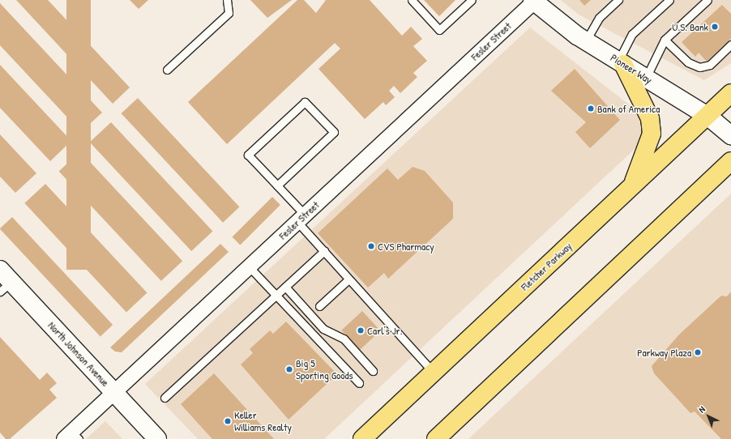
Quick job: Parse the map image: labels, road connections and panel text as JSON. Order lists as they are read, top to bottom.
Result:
{
  "streets": {
    "main road": ["Pioneer Way", "Fletcher Parkway", "North Johnson Avenue"],
    "street": ["Fesler Street"]
  },
  "crossings": [
    ["Fesler Street", "Pioneer Way"],
    ["Fesler Street", "North Johnson Avenue"],
    ["Pioneer Way", "Fletcher Parkway"]
  ],
  "places": [
    "U.S. Bank",
    "Bank of America",
    "CVS Pharmacy",
    "Carl's Jr.",
    "Parkway Plaza",
    "Big 5 Sporting Goods",
    "Keller Williams Realty"
  ],
  "north": "top left"
}
